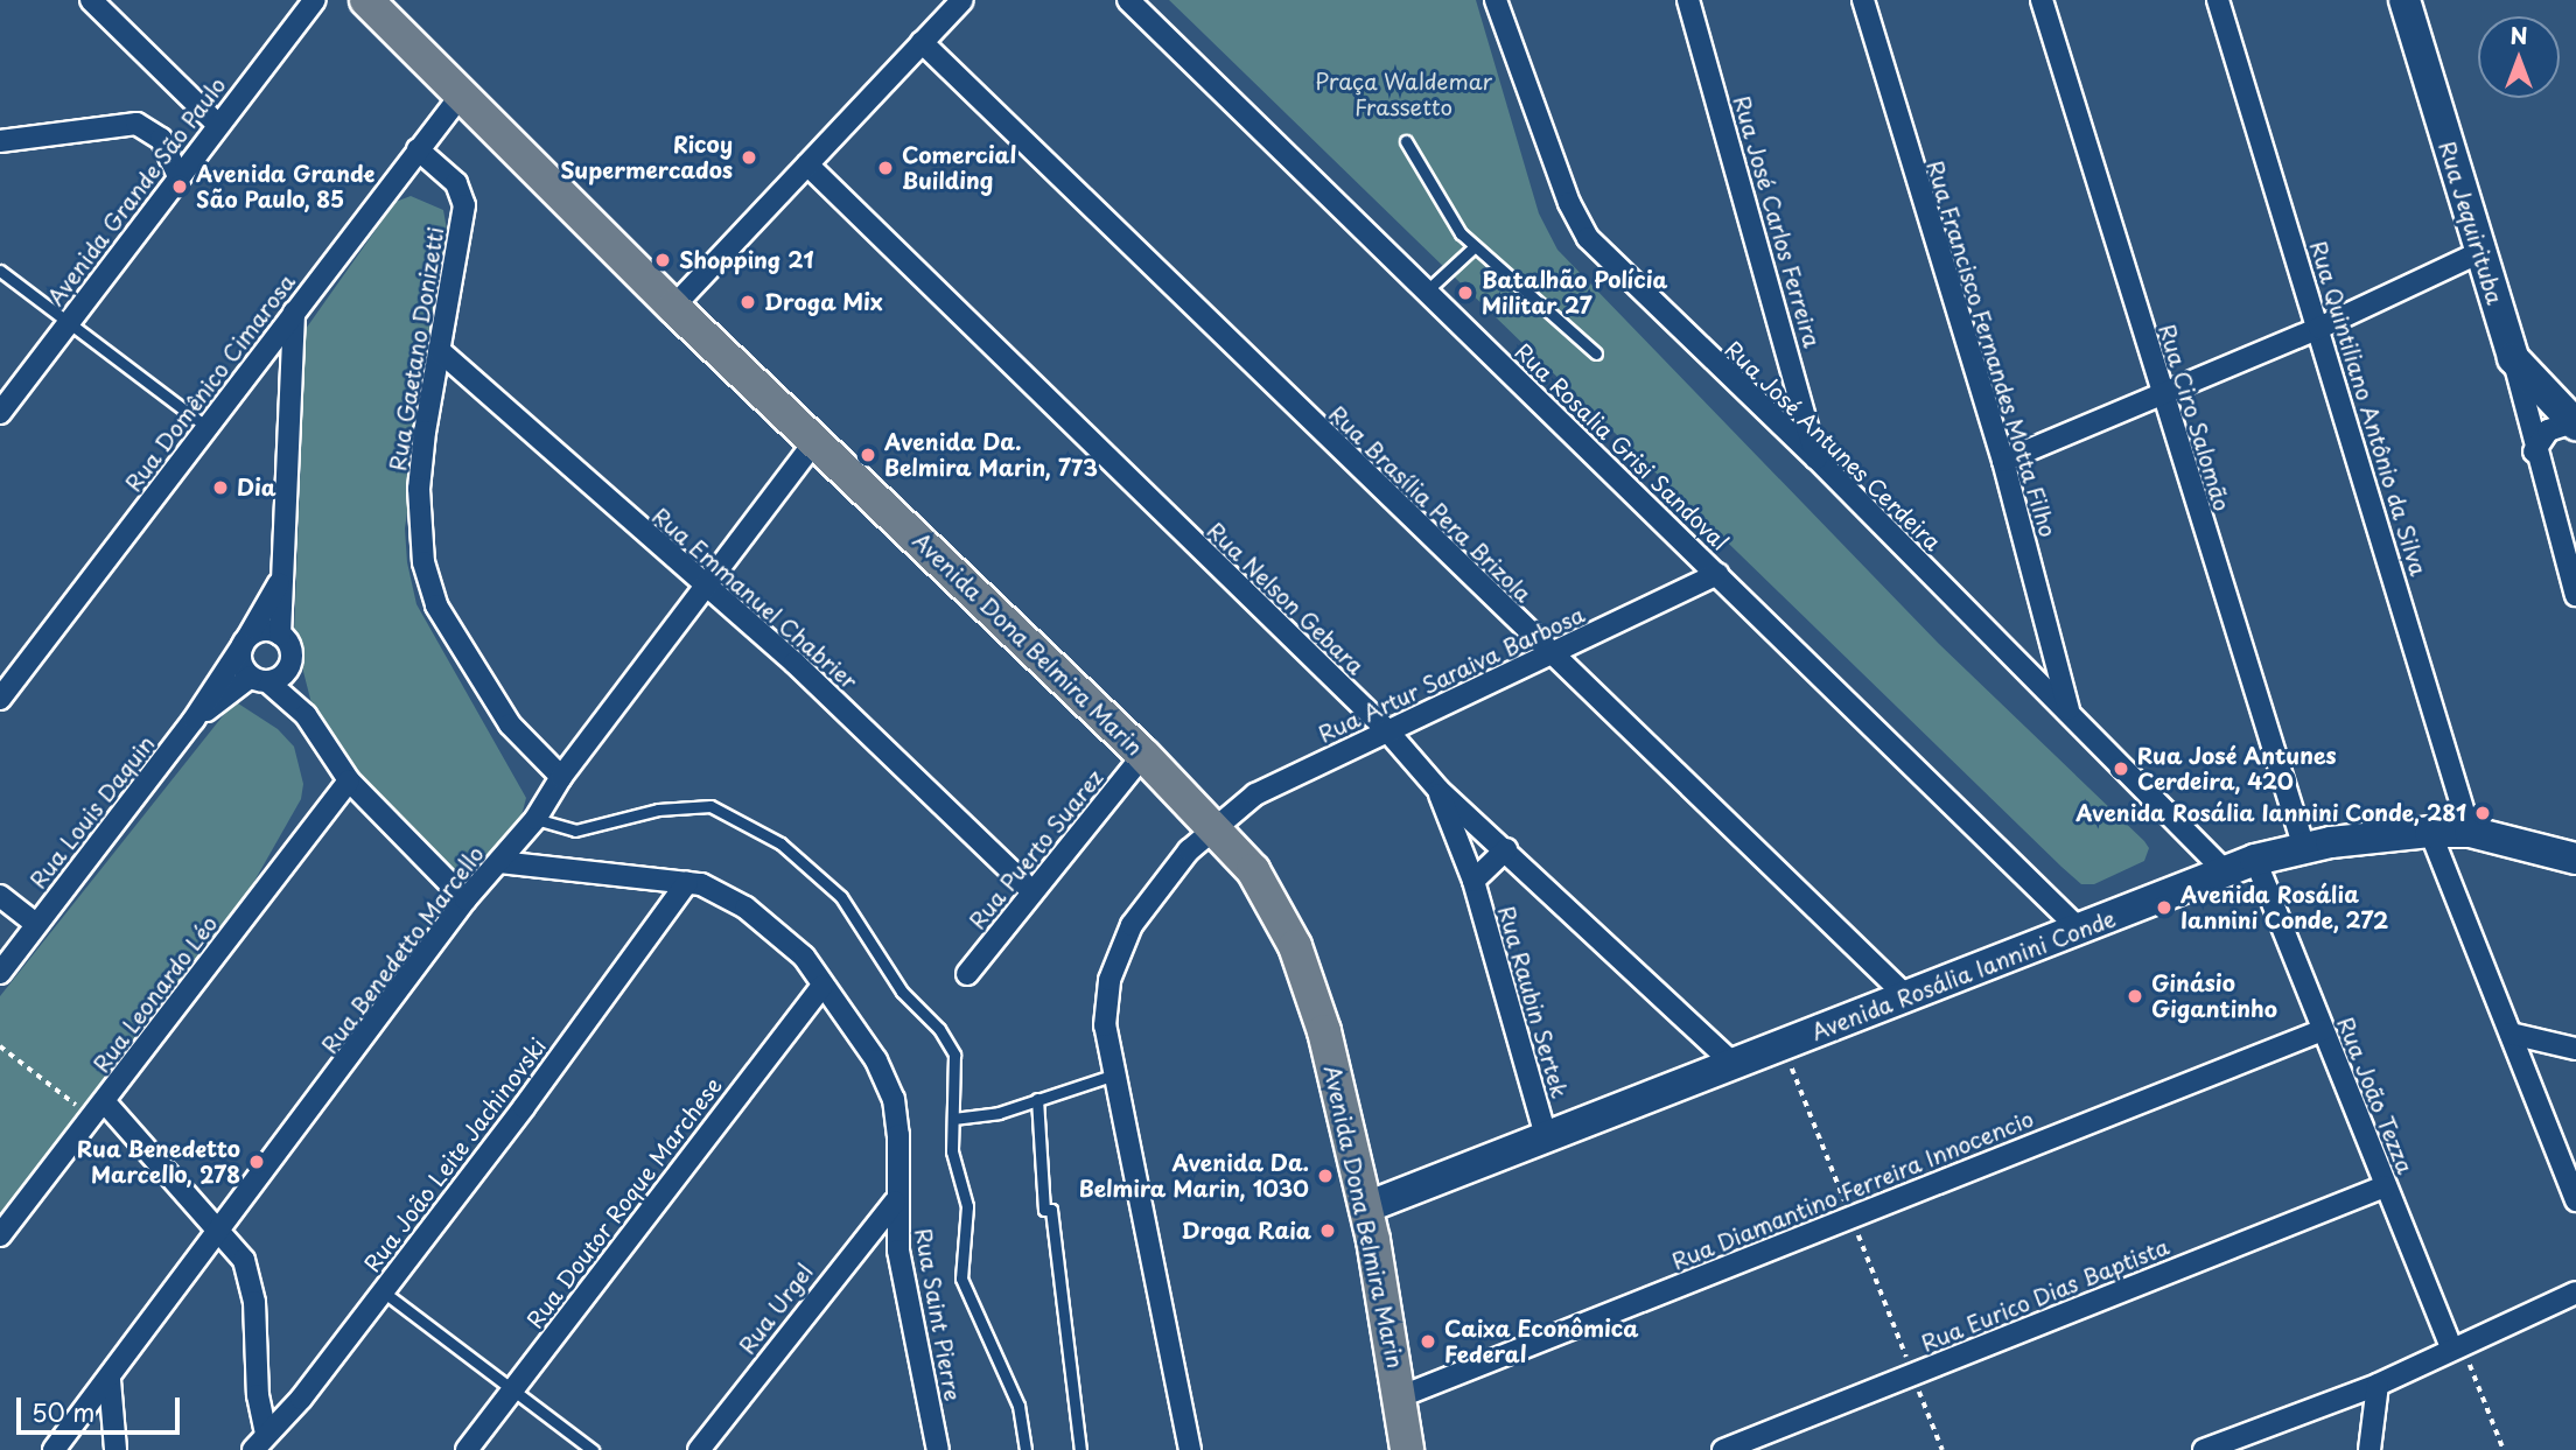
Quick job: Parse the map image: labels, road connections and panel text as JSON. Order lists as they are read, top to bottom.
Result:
{
  "streets": {
    "main road": ["Avenida Dona Belmira Marin"],
    "street": [
      "Avenida Grande São Paulo",
      "Rua José Carlos Ferreira",
      "Rua Jequirituba",
      "Rua Gaetano Donizetti",
      "Rua Francisco Fernandes Motta Filho",
      "Rua Domênico Cimarosa",
      "Rua Quintiliano Antônio da Silva",
      "Rua Ciro Salomão",
      "Rua José Antunes Cerdeira",
      "Rua Rosalia Grisi Sandoval",
      "Rua Brasília Pera Brizola",
      "Rua Emmanuel Chabrier",
      "Rua Nelson Gebara",
      "Rua Artur Saraiva Barbosa",
      "Rua Louis Daquin",
      "Rua Puerto Suarez",
      "Rua Benedetto Marcello",
      "Avenida Rosália Iannini Conde",
      "Rua Leonardo Léo",
      "Rua Raubin Sertek",
      "Rua João Tezza",
      "Rua João Leite Jachinovski",
      "Rua Diamantino Ferreira Innocencio",
      "Rua Doutor Roque Marchese",
      "Rua Eurico Dias Baptista",
      "Rua Urgel",
      "Rua Saint Pierre"
    ]
  },
  "crossings": [
    ["Rua José Carlos Ferreira", "Rua José Antunes Cerdeira"],
    ["Rua Gaetano Donizetti", "Rua Domênico Cimarosa"],
    ["Rua Gaetano Donizetti", "Rua Emmanuel Chabrier"],
    ["Rua Gaetano Donizetti", "Rua Benedetto Marcello"],
    ["Rua Francisco Fernandes Motta Filho", "Rua José Antunes Cerdeira"],
    ["Rua Domênico Cimarosa", "Avenida Dona Belmira Marin"],
    ["Rua Quintiliano Antônio da Silva", "Avenida Rosália Iannini Conde"],
    ["Rua Ciro Salomão", "Avenida Rosália Iannini Conde"],
    ["Rua José Antunes Cerdeira", "Avenida Rosália Iannini Conde"],
    ["Rua Rosalia Grisi Sandoval", "Rua Artur Saraiva Barbosa"],
    ["Rua Rosalia Grisi Sandoval", "Avenida Rosália Iannini Conde"],
    ["Rua Brasília Pera Brizola", "Rua Artur Saraiva Barbosa"],
    ["Rua Brasília Pera Brizola", "Avenida Rosália Iannini Conde"],
    ["Rua Emmanuel Chabrier", "Rua Puerto Suarez"],
    ["Rua Emmanuel Chabrier", "Rua Benedetto Marcello"],
    ["Rua Nelson Gebara", "Rua Artur Saraiva Barbosa"],
    ["Rua Nelson Gebara", "Avenida Rosália Iannini Conde"],
    ["Rua Nelson Gebara", "Rua Raubin Sertek"],
    ["Avenida Dona Belmira Marin", "Rua Artur Saraiva Barbosa"],
    ["Avenida Dona Belmira Marin", "Rua Puerto Suarez"],
    ["Avenida Dona Belmira Marin", "Rua Benedetto Marcello"],
    ["Avenida Dona Belmira Marin", "Avenida Rosália Iannini Conde"],
    ["Avenida Dona Belmira Marin", "Rua Diamantino Ferreira Innocencio"],
    ["Rua Benedetto Marcello", "Rua Saint Pierre"],
    ["Avenida Rosália Iannini Conde", "Rua Raubin Sertek"],
    ["Avenida Rosália Iannini Conde", "Rua João Tezza"],
    ["Rua João Tezza", "Rua Diamantino Ferreira Innocencio"],
    ["Rua João Tezza", "Rua Eurico Dias Baptista"],
    ["Rua João Leite Jachinovski", "Rua Saint Pierre"],
    ["Rua Doutor Roque Marchese", "Rua Saint Pierre"],
    ["Rua Urgel", "Rua Saint Pierre"]
  ],
  "parks": ["Praça Waldemar Frassetto"],
  "places": [
    "Ricoy Supermercados",
    "Comercial Building",
    "Avenida Grande São Paulo, 85",
    "Shopping 21",
    "Batalhão Polícia Militar 27",
    "Droga Mix",
    "Avenida Da. Belmira Marin, 773",
    "Dia",
    "Rua José Antunes Cerdeira, 420",
    "Avenida Rosália Iannini Conde, 281",
    "Avenida Rosália Iannini Conde, 272",
    "Ginásio Gigantinho",
    "Rua Benedetto Marcello, 278",
    "Avenida Da. Belmira Marin, 1030",
    "Droga Raia",
    "Caixa Econômica Federal"
  ],
  "scale_bar": "50 m",
  "north": "top"
}
